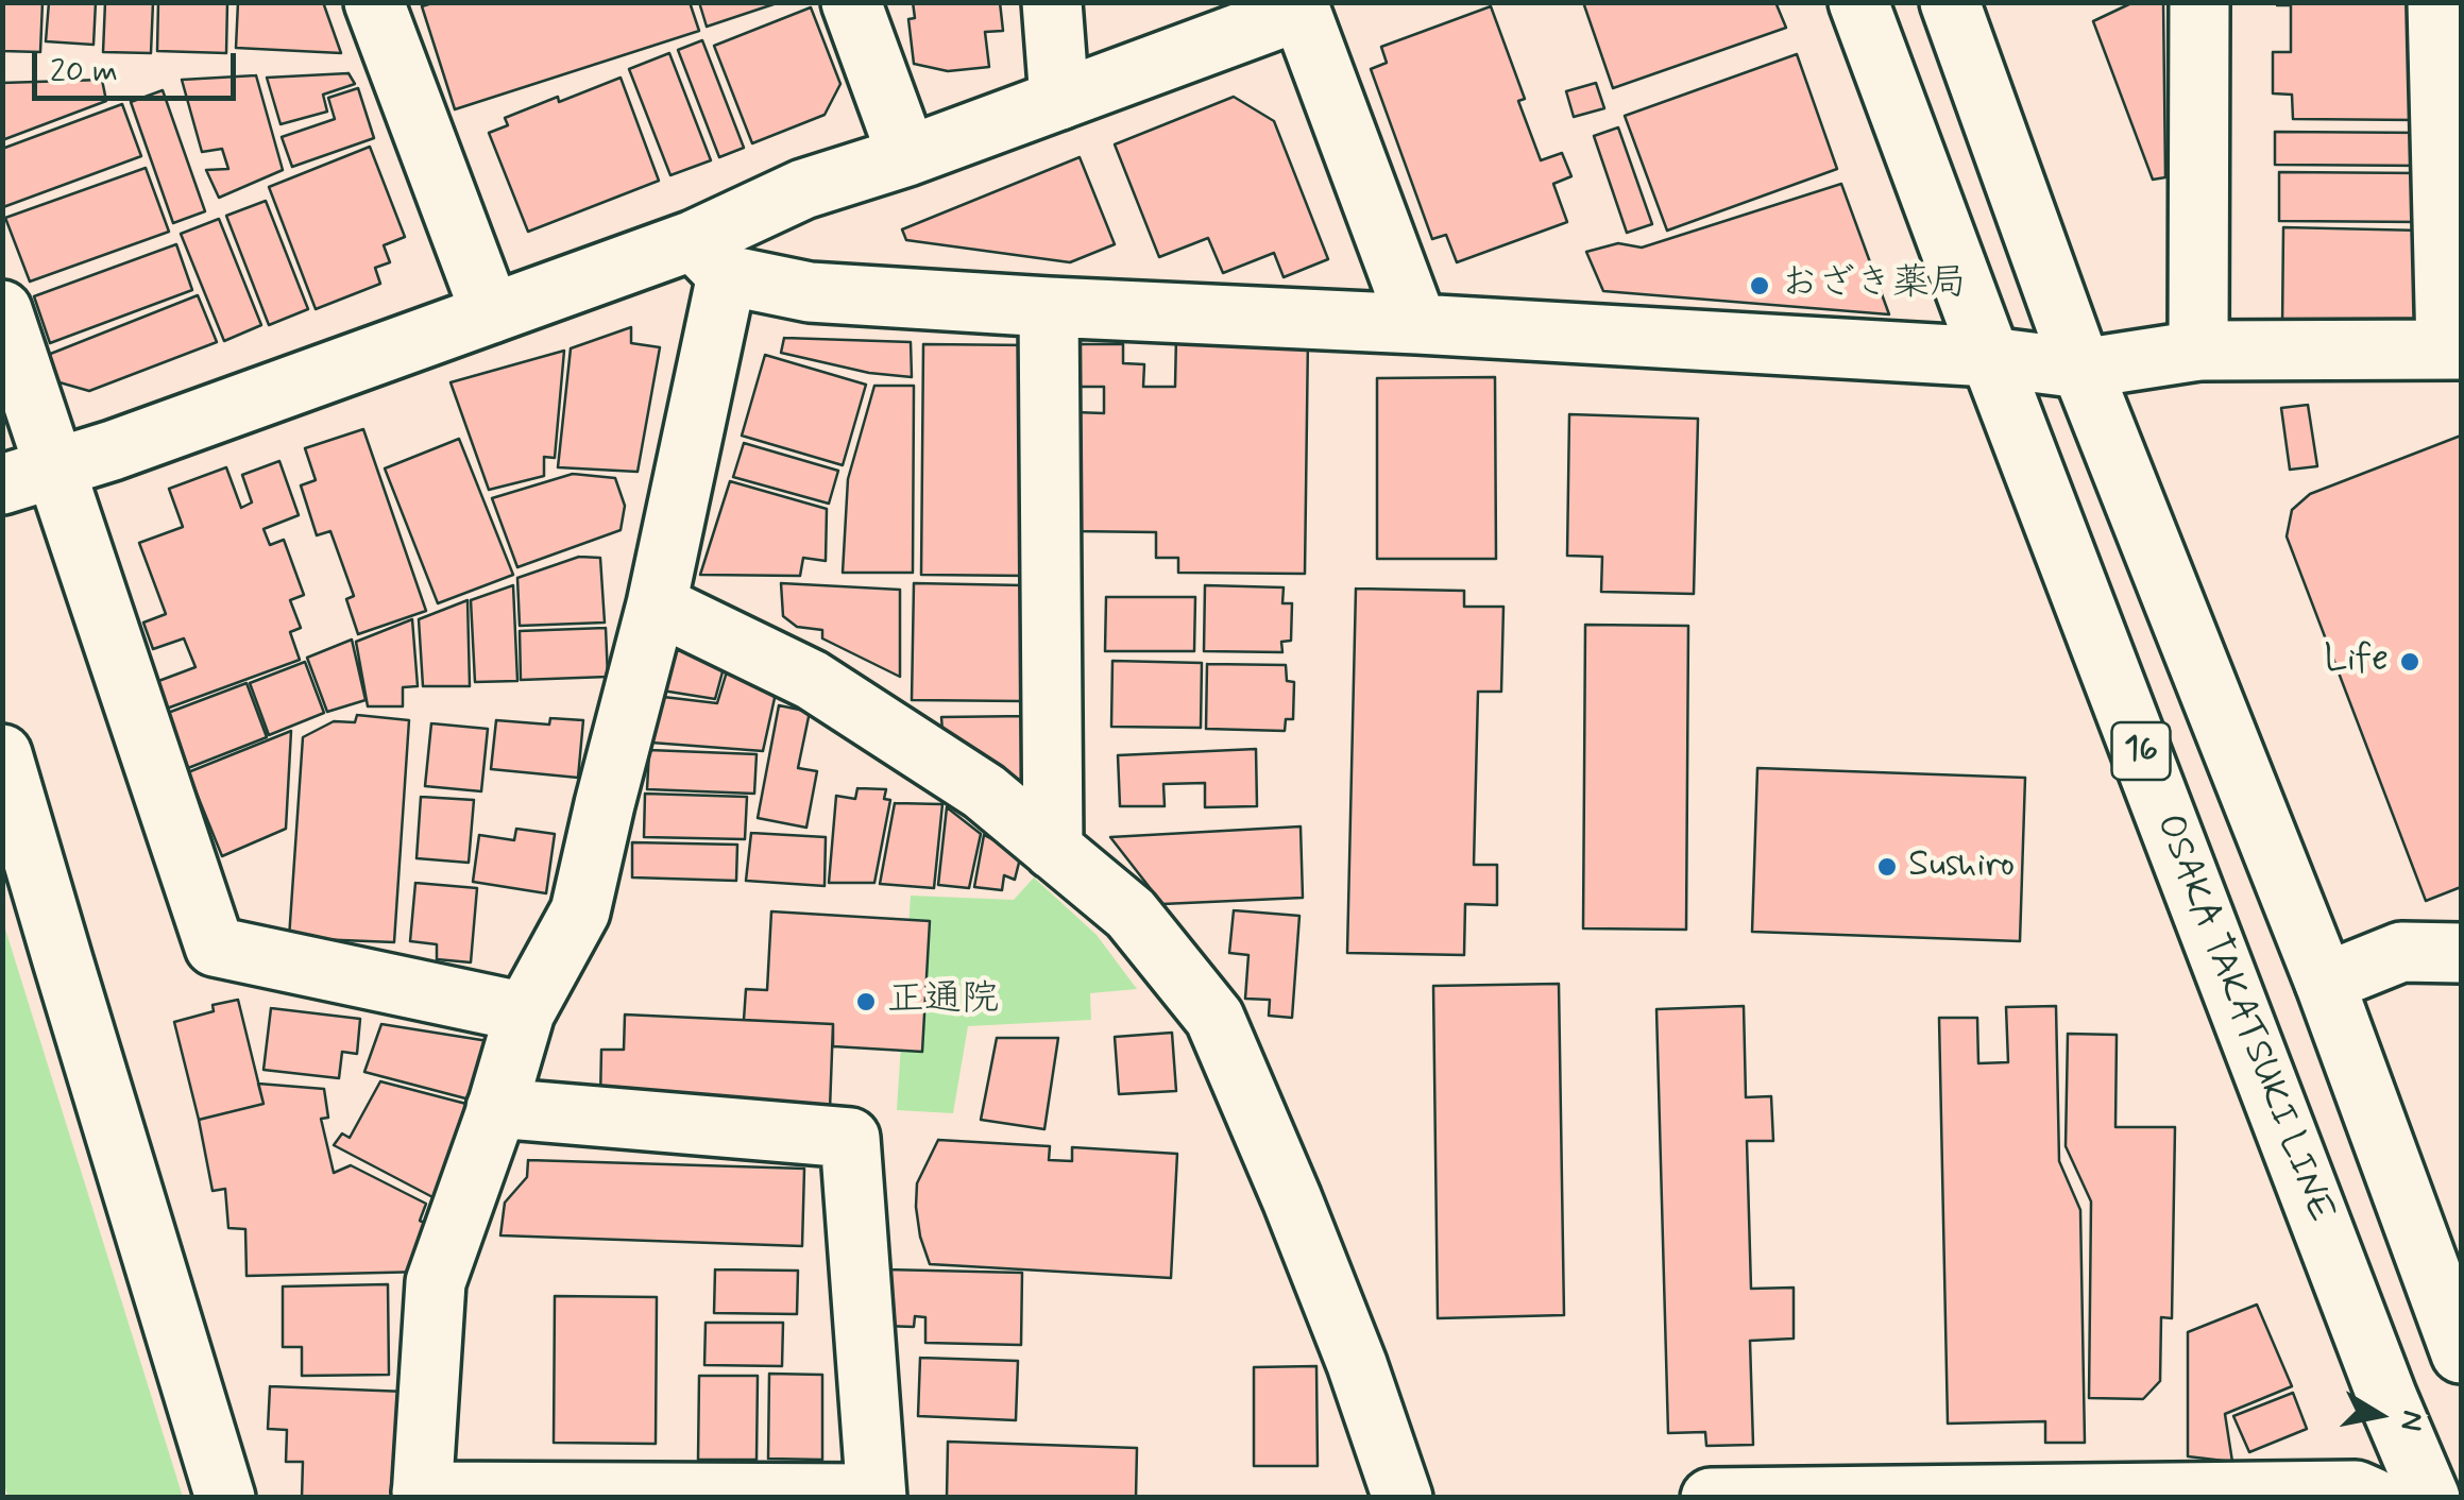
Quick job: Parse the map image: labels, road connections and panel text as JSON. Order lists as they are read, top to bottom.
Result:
{
  "streets": {
    "street": ["16", "OSAKA TAKATSUKI LINE"]
  },
  "places": [
    "おざき薬局",
    "Life",
    "Sushiro",
    "正通院"
  ],
  "scale_bar": "20 m",
  "north": "right"
}
